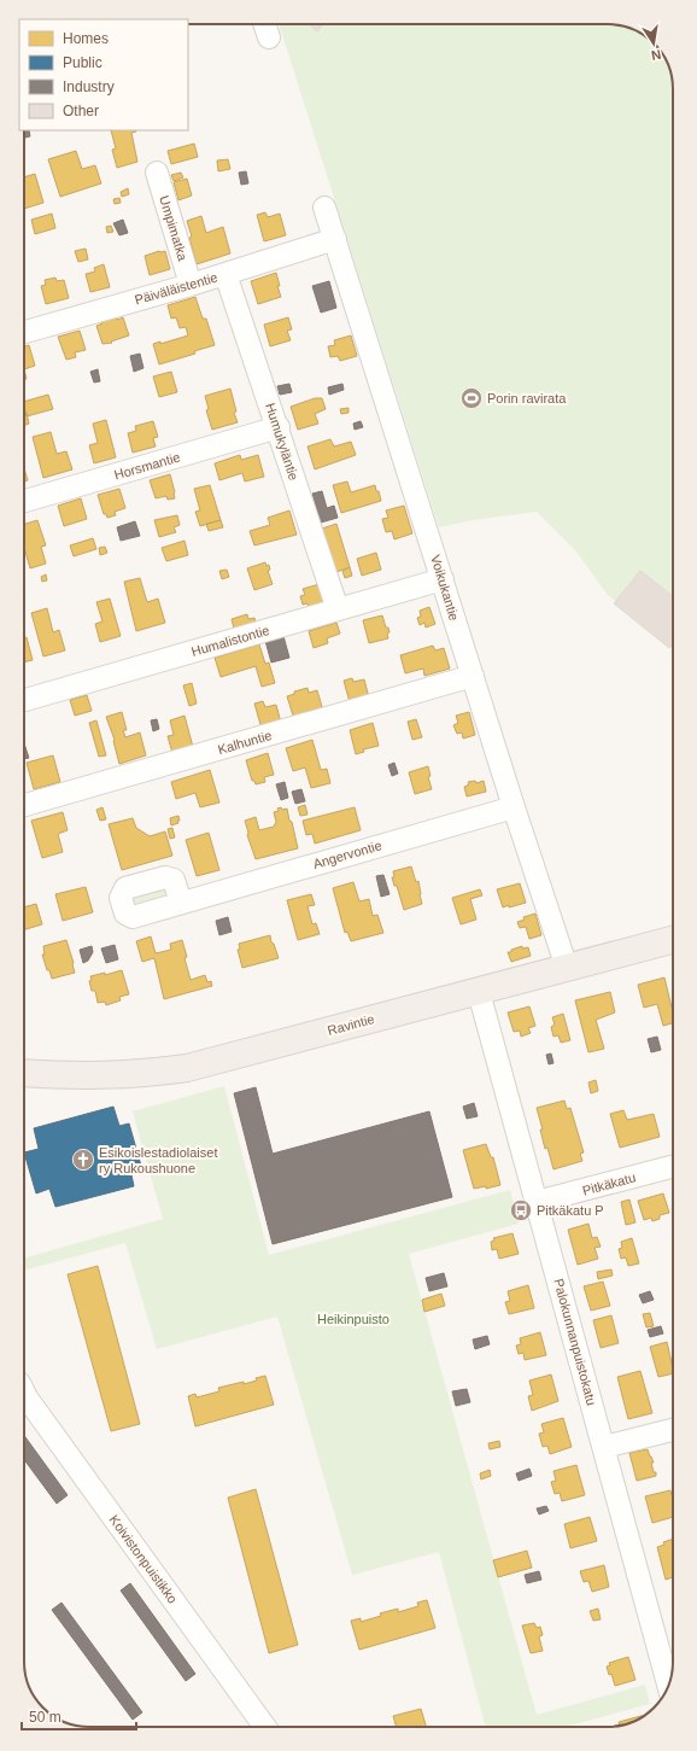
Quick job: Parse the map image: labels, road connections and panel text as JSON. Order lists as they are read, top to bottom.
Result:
{
  "streets": {
    "main road": ["Ravintie"],
    "street": [
      "Umpimatka",
      "Päiväläistentie",
      "Humukyläntie",
      "Horsmantie",
      "Voikukantie",
      "Humalistontie",
      "Kalhuntie",
      "Angervontie",
      "Pitkäkatu",
      "Palokunnanpuistokatu",
      "Koivistonpuistikko"
    ]
  },
  "crossings": [
    ["Umpimatka", "Päiväläistentie"],
    ["Päiväläistentie", "Humukyläntie"],
    ["Päiväläistentie", "Voikukantie"],
    ["Humukyläntie", "Horsmantie"],
    ["Humukyläntie", "Humalistontie"],
    ["Voikukantie", "Humalistontie"],
    ["Voikukantie", "Kalhuntie"],
    ["Voikukantie", "Angervontie"],
    ["Voikukantie", "Ravintie"],
    ["Ravintie", "Palokunnanpuistokatu"],
    ["Pitkäkatu", "Palokunnanpuistokatu"]
  ],
  "parks": ["Heikinpuisto"],
  "places": {
    "sports": ["Porin ravirata"],
    "church": ["Esikoislestadiolaiset ry Rukoushuone"],
    "bus stop": ["Pitkäkatu P"]
  },
  "legend": [
    "Homes",
    "Public",
    "Industry",
    "Other"
  ],
  "scale_bar": "50 m",
  "north": "bottom"
}
